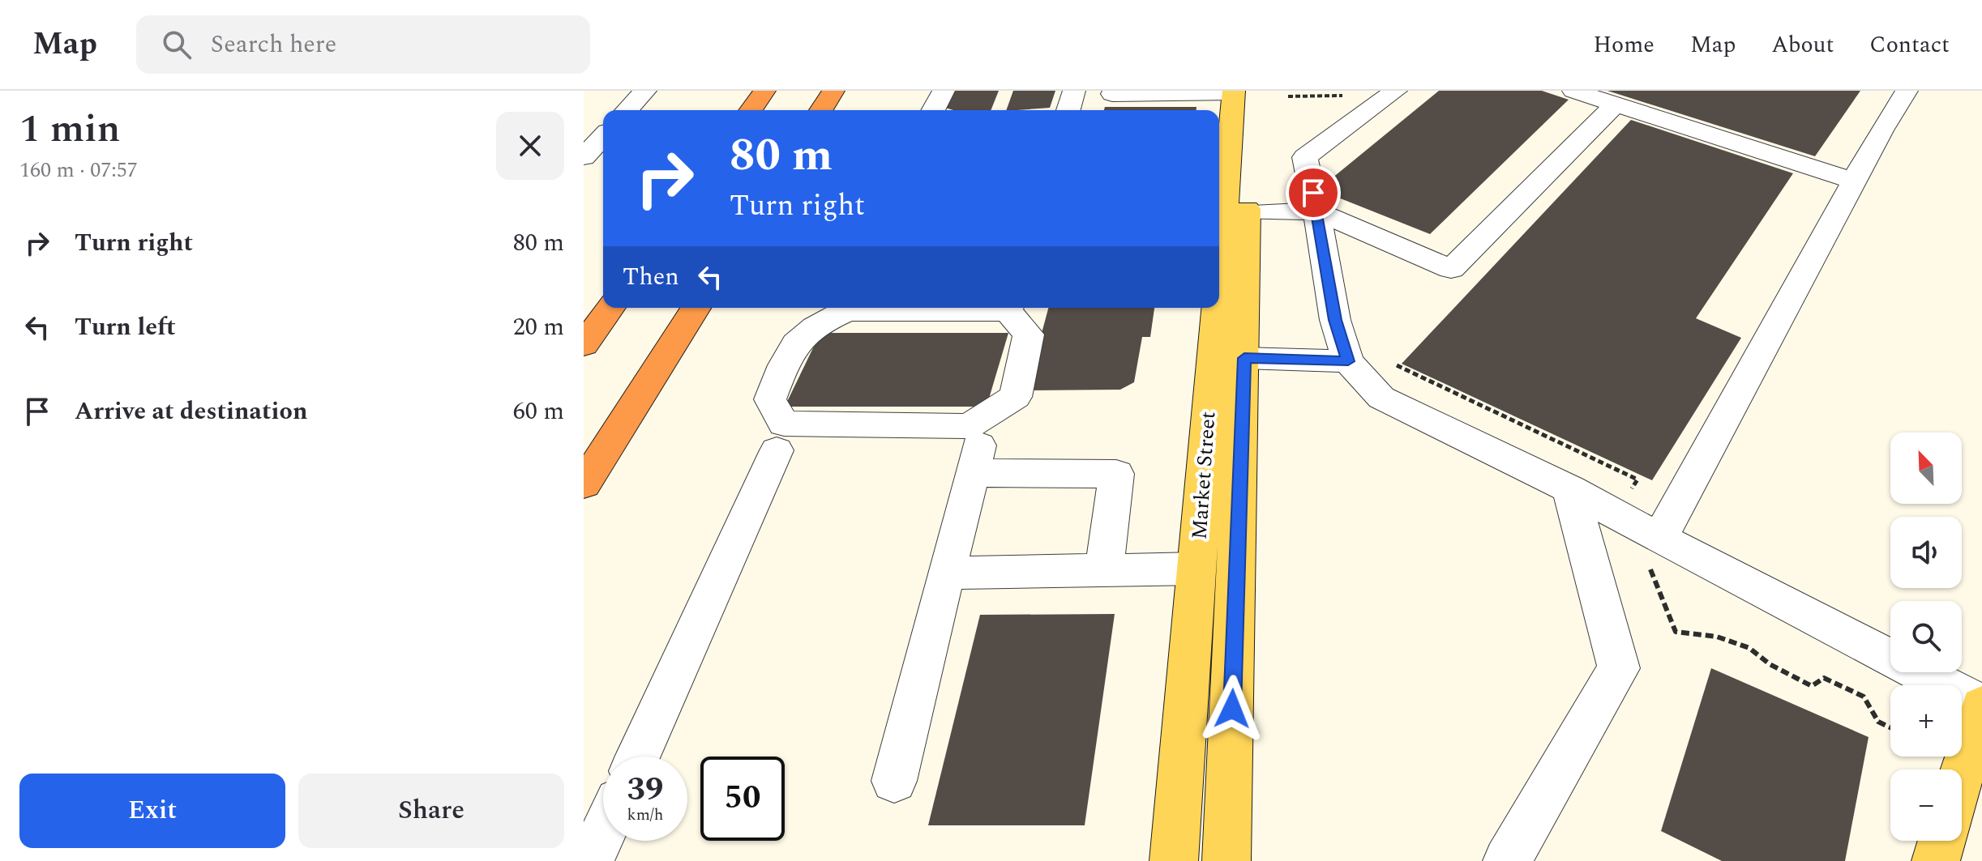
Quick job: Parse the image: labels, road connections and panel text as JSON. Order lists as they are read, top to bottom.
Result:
{
  "streets": {
    "main road": ["Market Street"]
  },
  "north": "top left",
  "page": {
    "header": "Map",
    "search": "Search here",
    "nav": [
      "Home",
      "Map",
      "About",
      "Contact"
    ],
    "heading": ["1 min", "160 m · 07:57"],
    "turn": ["80 m", "Turn right"],
    "list": [
      {
        "name": "Turn right",
        "value": "80 m"
      },
      {
        "name": "Turn left",
        "value": "20 m"
      },
      {
        "name": "Arrive at destination",
        "value": "60 m"
      }
    ],
    "then": "Then",
    "map_buttons": ["+", "−"],
    "speed": "39 km/h",
    "limit": "50",
    "buttons": ["Exit", "Share"]
  }
}
